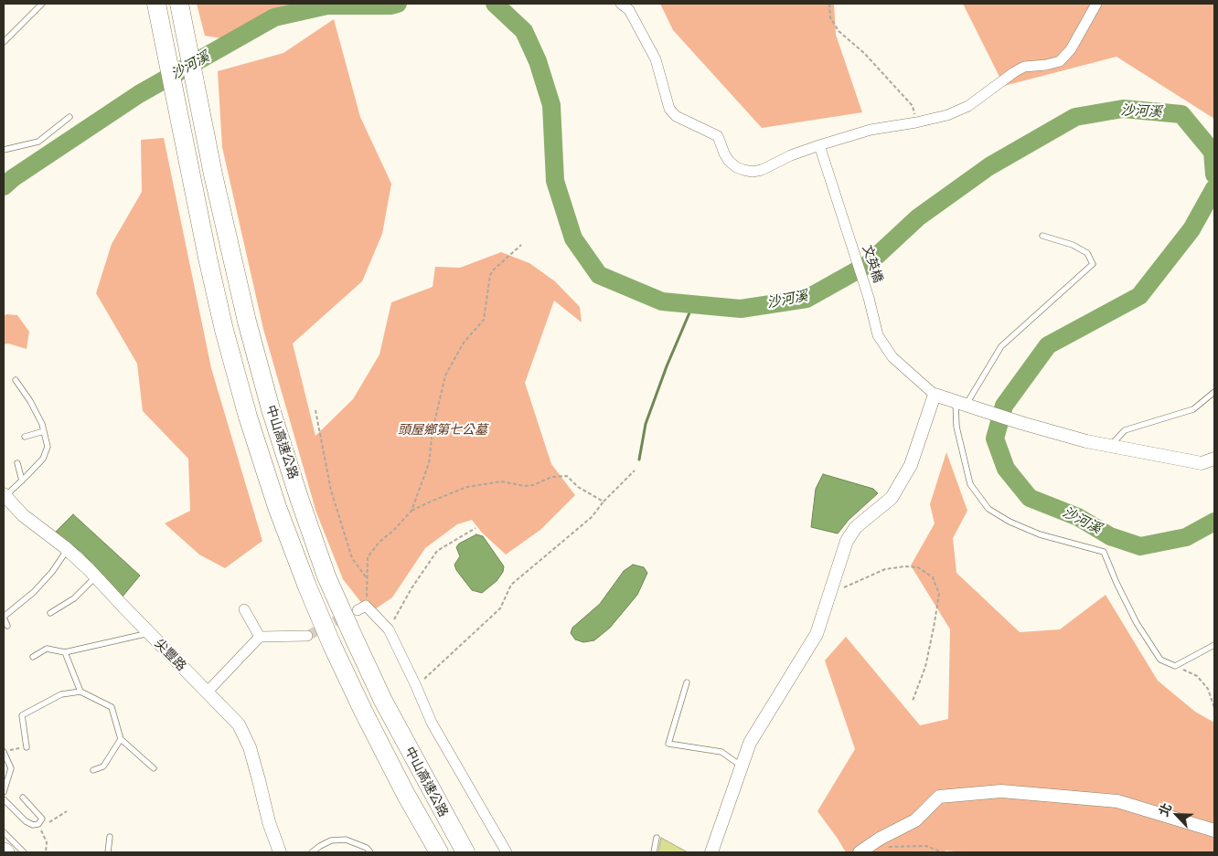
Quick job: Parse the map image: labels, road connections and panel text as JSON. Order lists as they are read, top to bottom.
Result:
{
  "streets": {
    "highway": ["中山高速公路"],
    "street": ["文英橋", "尖豐路"]
  },
  "water": ["沙河溪"],
  "parks": ["頭屋鄉第七公墓"],
  "north": "top left"
}
